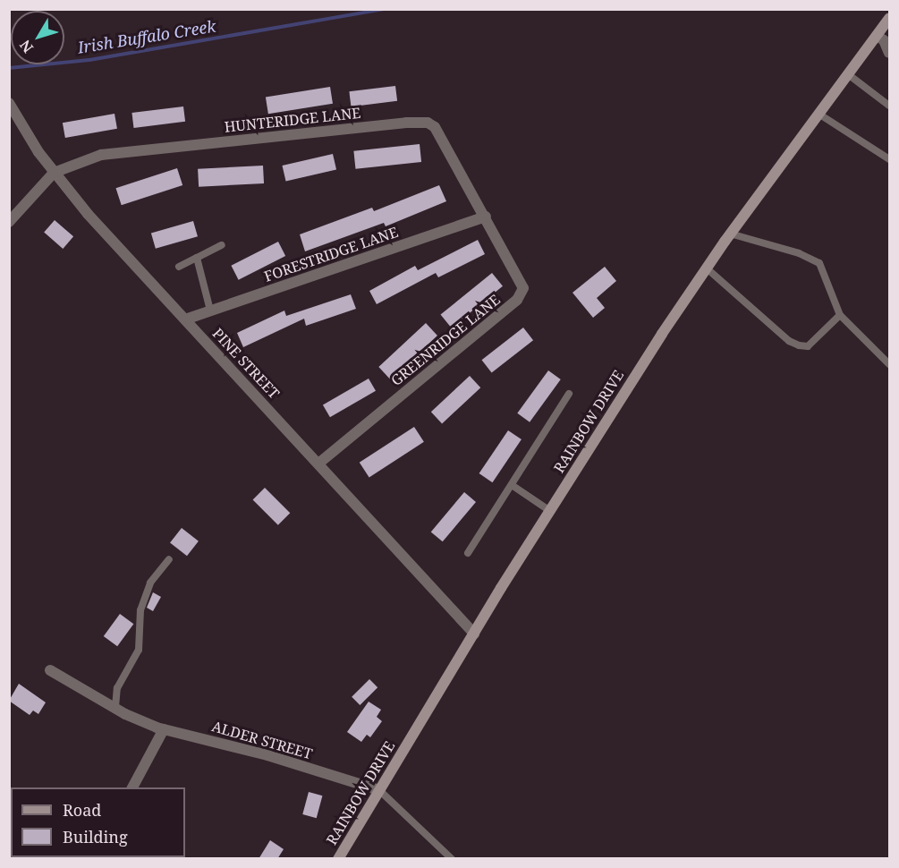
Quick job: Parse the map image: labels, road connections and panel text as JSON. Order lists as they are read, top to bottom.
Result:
{
  "streets": {
    "street": [
      "HUNTERIDGE LANE",
      "FORESTRIDGE LANE",
      "GREENRIDGE LANE",
      "PINE STREET",
      "RAINBOW DRIVE",
      "ALDER STREET"
    ]
  },
  "crossings": [
    ["HUNTERIDGE LANE", "FORESTRIDGE LANE"],
    ["HUNTERIDGE LANE", "GREENRIDGE LANE"],
    ["HUNTERIDGE LANE", "PINE STREET"],
    ["FORESTRIDGE LANE", "GREENRIDGE LANE"],
    ["FORESTRIDGE LANE", "PINE STREET"],
    ["GREENRIDGE LANE", "PINE STREET"],
    ["PINE STREET", "RAINBOW DRIVE"],
    ["RAINBOW DRIVE", "ALDER STREET"]
  ],
  "water": ["Irish Buffalo Creek"],
  "legend": ["Road", "Building"],
  "north": "bottom left"
}
